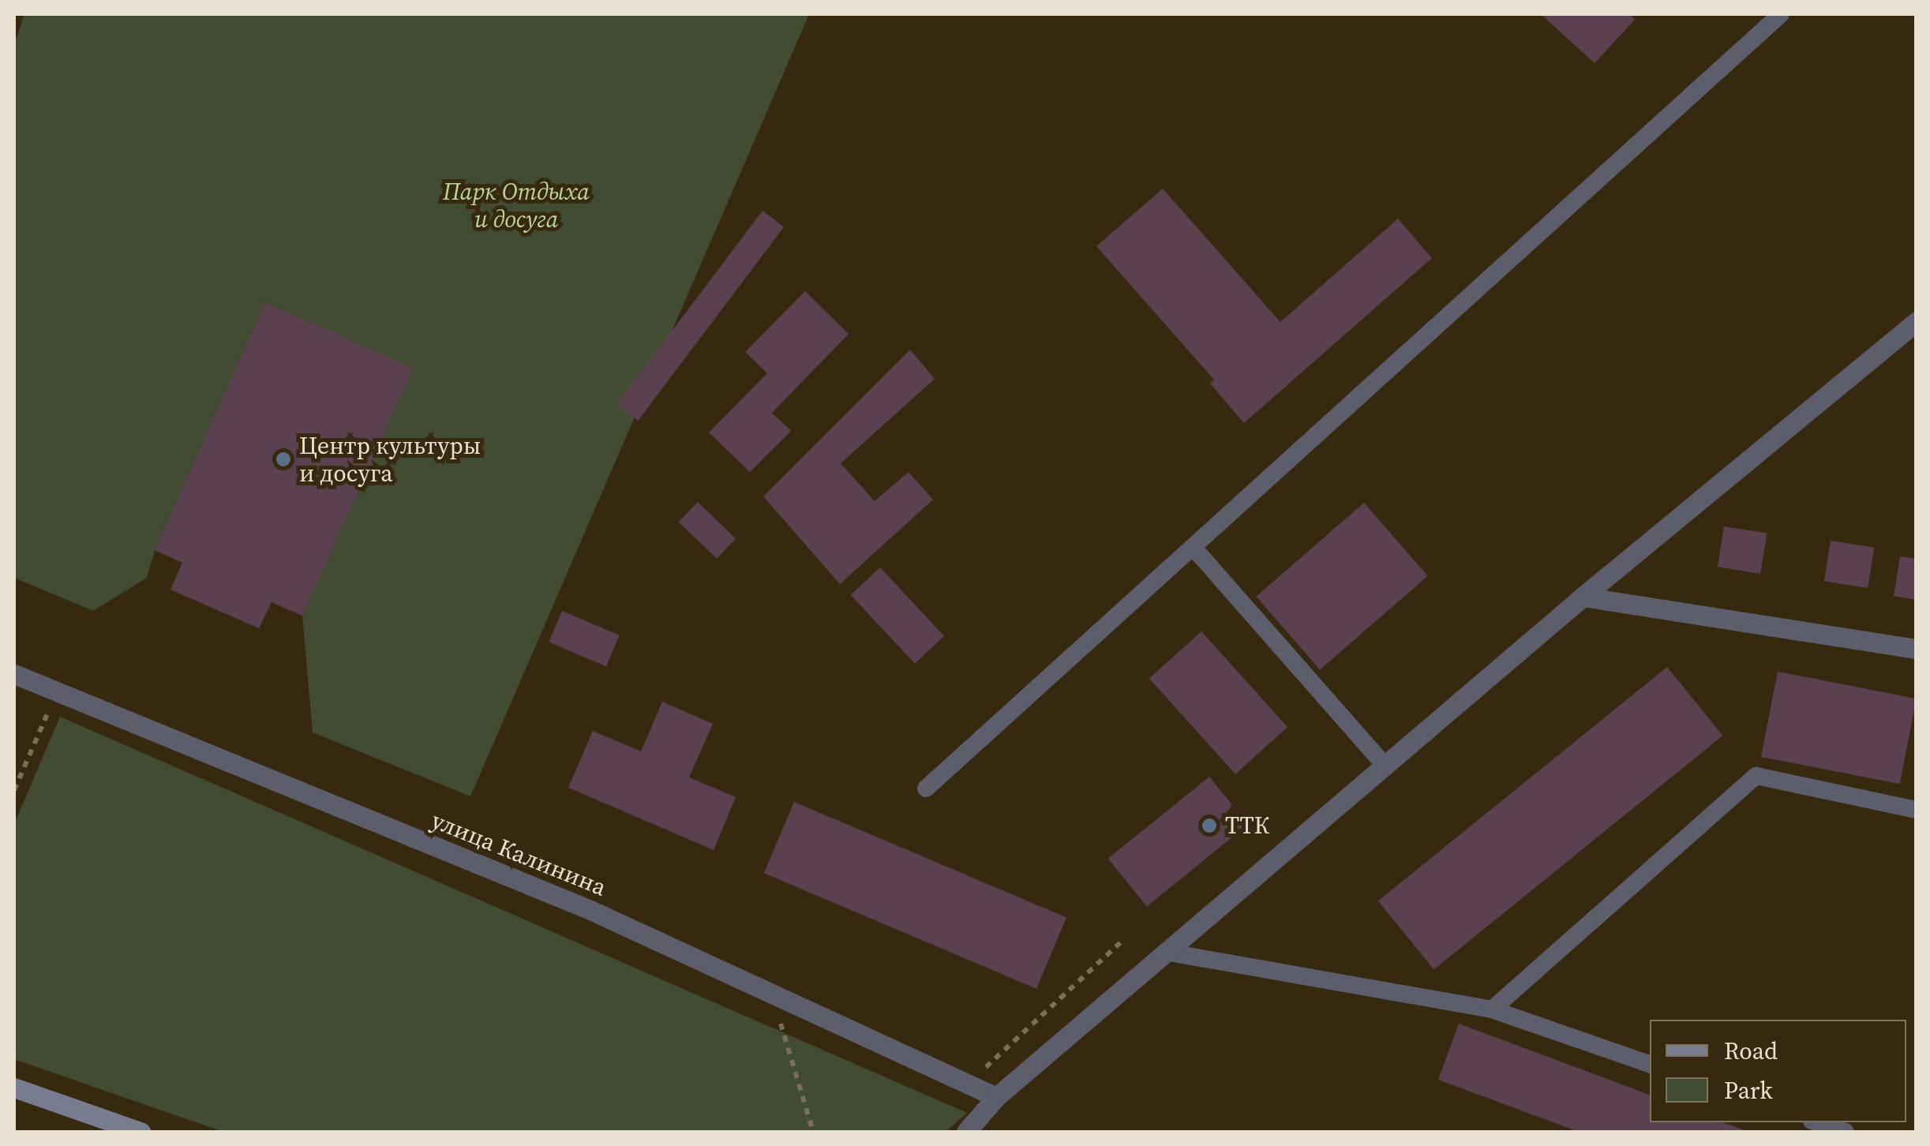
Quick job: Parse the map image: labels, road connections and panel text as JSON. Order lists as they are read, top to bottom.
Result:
{
  "streets": {
    "street": ["улица Калинина"]
  },
  "parks": ["Парк Отдыха и досуга"],
  "places": ["Центр культуры и досуга", "ТТК"],
  "legend": ["Road", "Park"]
}
